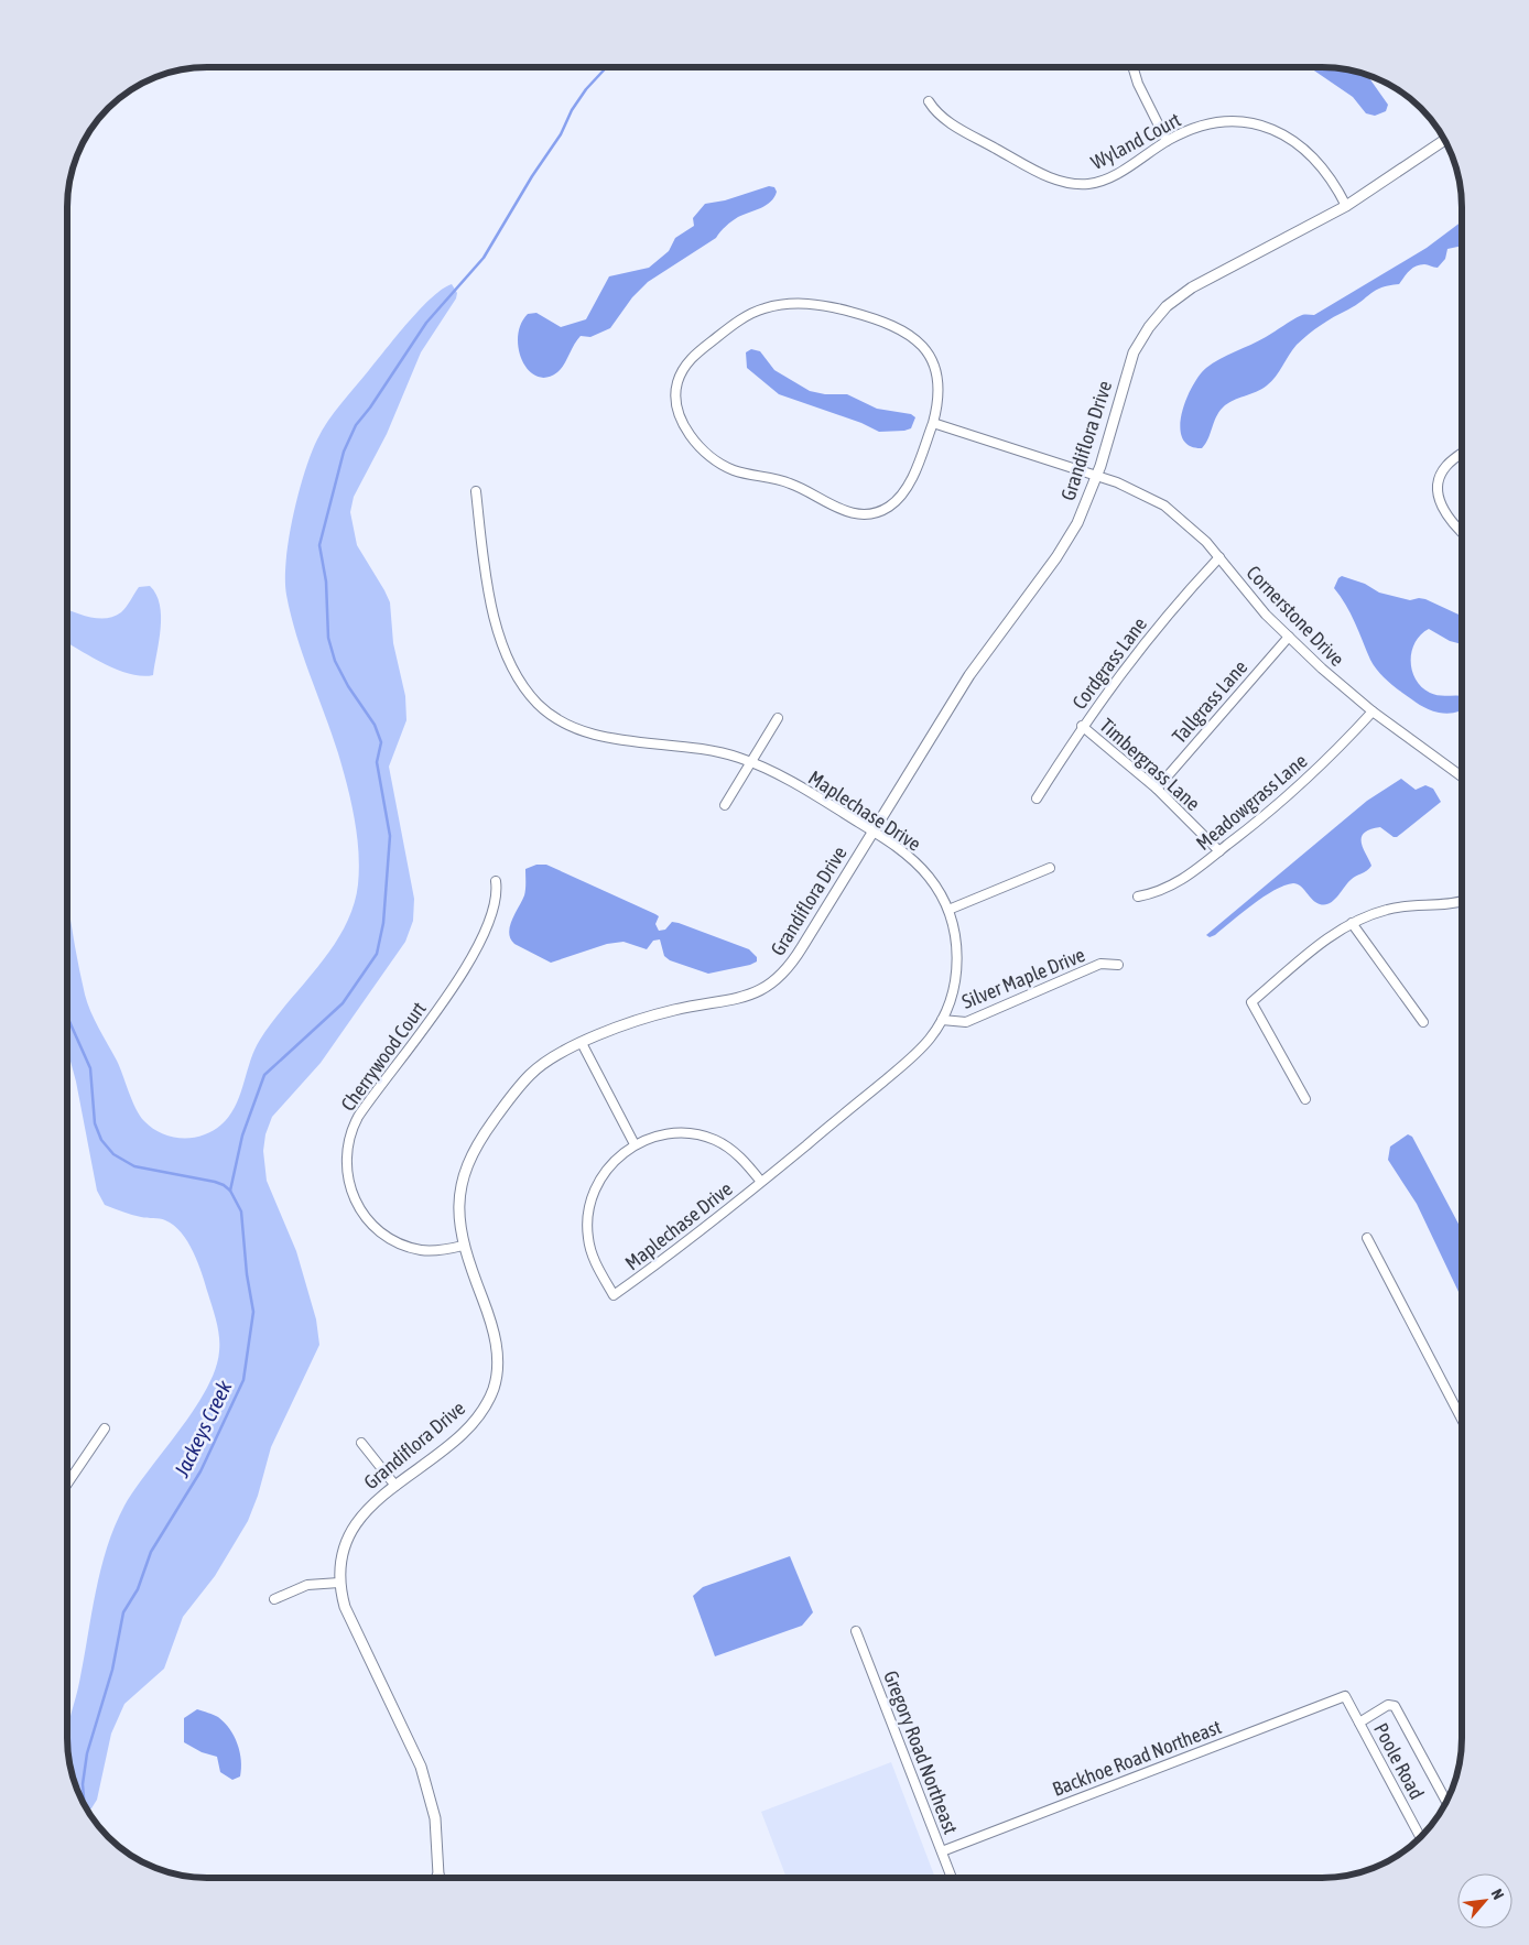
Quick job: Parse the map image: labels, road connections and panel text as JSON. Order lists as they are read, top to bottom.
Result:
{
  "streets": {
    "street": [
      "Wyland Court",
      "Grandiflora Drive",
      "Cornerstone Drive",
      "Cordgrass Lane",
      "Tallgrass Lane",
      "Timbergrass Lane",
      "Meadowgrass Lane",
      "Maplechase Drive",
      "Silver Maple Drive",
      "Cherrywood Court",
      "Gregory Road Northeast",
      "Backhoe Road Northeast",
      "Poole Road"
    ]
  },
  "crossings": [
    ["Wyland Court", "Grandiflora Drive"],
    ["Grandiflora Drive", "Cornerstone Drive"],
    ["Grandiflora Drive", "Maplechase Drive"],
    ["Grandiflora Drive", "Cherrywood Court"],
    ["Cornerstone Drive", "Cordgrass Lane"],
    ["Cornerstone Drive", "Tallgrass Lane"],
    ["Cornerstone Drive", "Meadowgrass Lane"],
    ["Cordgrass Lane", "Timbergrass Lane"],
    ["Tallgrass Lane", "Timbergrass Lane"],
    ["Timbergrass Lane", "Meadowgrass Lane"],
    ["Maplechase Drive", "Silver Maple Drive"],
    ["Gregory Road Northeast", "Backhoe Road Northeast"],
    ["Backhoe Road Northeast", "Poole Road"]
  ],
  "water": ["Jackeys Creek"],
  "north": "top right"
}
